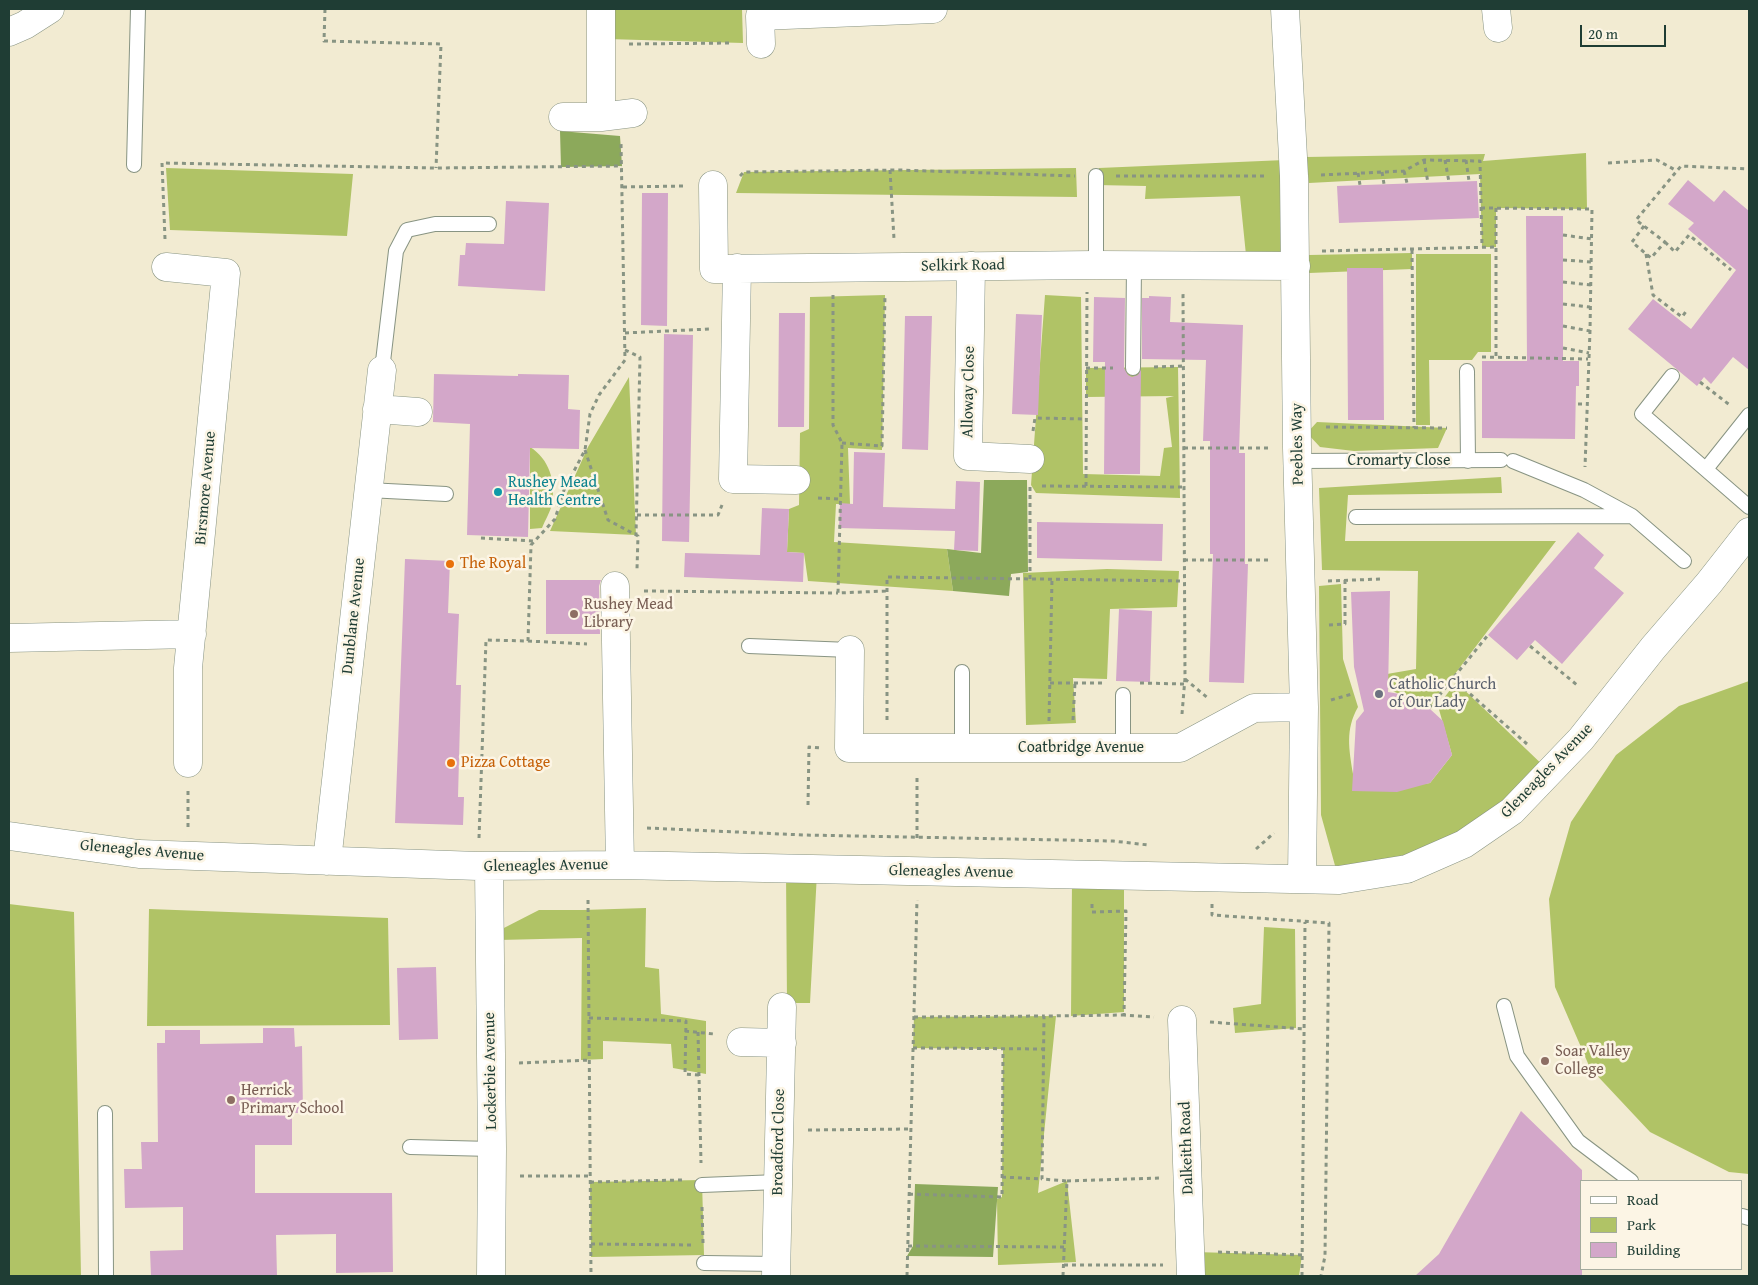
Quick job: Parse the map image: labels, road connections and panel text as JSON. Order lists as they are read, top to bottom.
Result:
{
  "streets": {
    "street": [
      "Selkirk Road",
      "Alloway Close",
      "Peebles Way",
      "Birsmore Avenue",
      "Dunblane Avenue",
      "Coatbridge Avenue",
      "Gleneagles Avenue",
      "Lockerbie Avenue",
      "Broadford Close",
      "Dalkeith Road"
    ],
    "lane": ["Cromarty Close"]
  },
  "crossings": [
    ["Selkirk Road", "Alloway Close"],
    ["Selkirk Road", "Peebles Way"],
    ["Peebles Way", "Cromarty Close"],
    ["Peebles Way", "Coatbridge Avenue"],
    ["Peebles Way", "Gleneagles Avenue"],
    ["Dunblane Avenue", "Gleneagles Avenue"],
    ["Gleneagles Avenue", "Lockerbie Avenue"]
  ],
  "places": [
    "Rushey Mead Health Centre",
    "The Royal",
    "Rushey Mead Library",
    "Catholic Church of Our Lady",
    "Pizza Cottage",
    "Soar Valley College",
    "Herrick Primary School"
  ],
  "legend": ["Road", "Park", "Building"],
  "scale_bar": "20 m"
}
